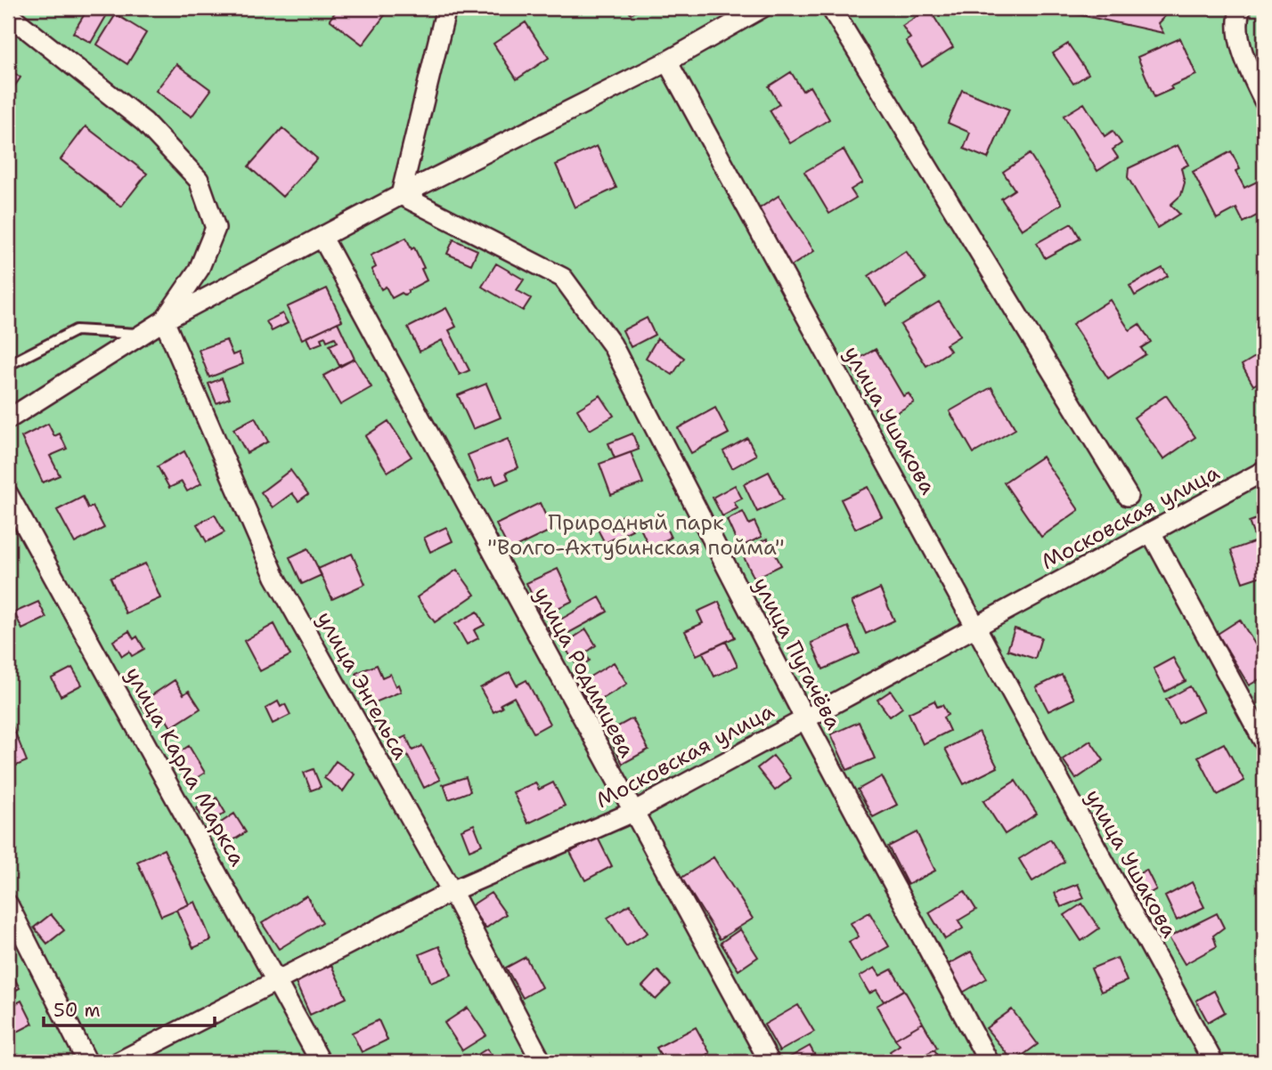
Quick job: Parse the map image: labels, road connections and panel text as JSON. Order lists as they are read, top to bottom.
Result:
{
  "streets": {
    "street": [
      "улица Ушакова",
      "Московская улица",
      "улица Пугачёва",
      "улица Родимцева",
      "улица Энгельса",
      "улица Карла Маркса"
    ]
  },
  "crossings": [
    ["улица Ушакова", "Московская улица"],
    ["Московская улица", "улица Пугачёва"],
    ["Московская улица", "улица Родимцева"],
    ["Московская улица", "улица Энгельса"],
    ["Московская улица", "улица Карла Маркса"]
  ],
  "parks": ["Природный парк \"Волго-Ахтубинская пойма\""],
  "scale_bar": "50 m"
}
